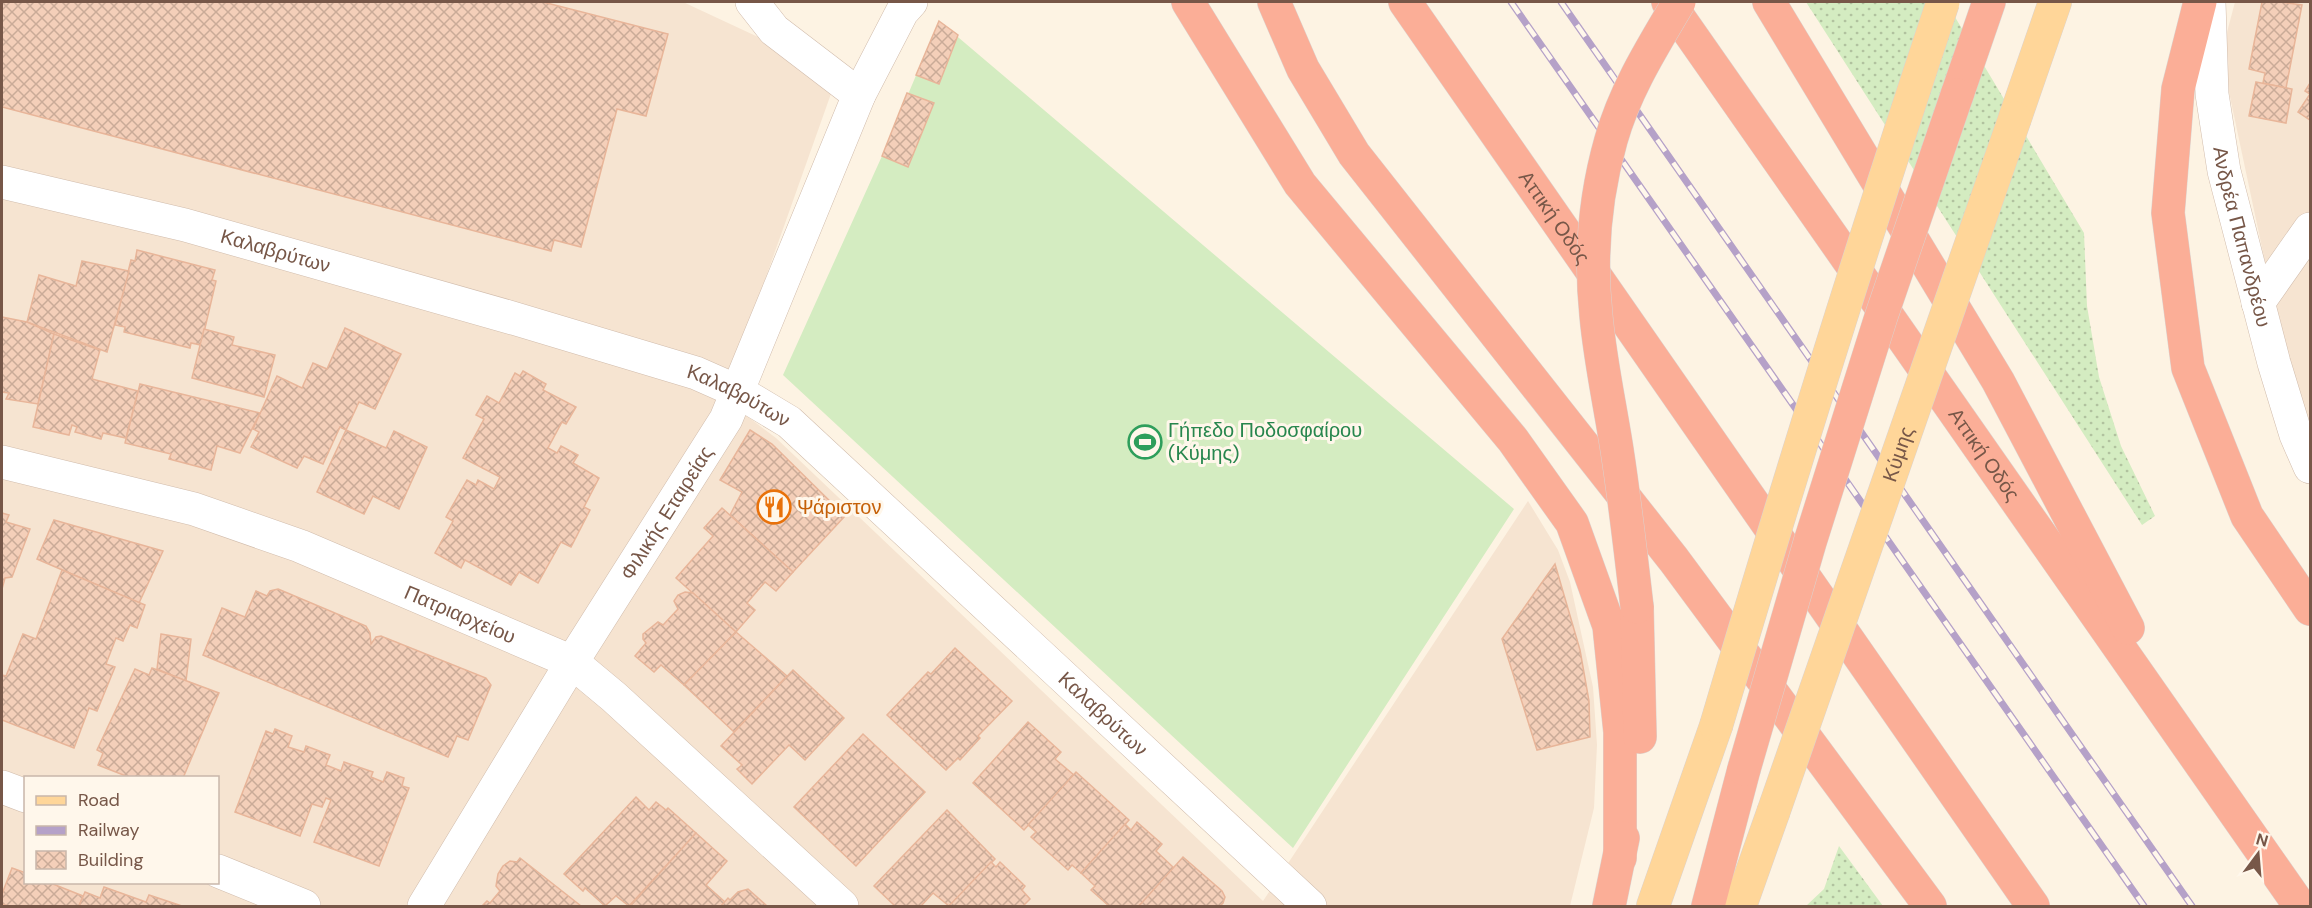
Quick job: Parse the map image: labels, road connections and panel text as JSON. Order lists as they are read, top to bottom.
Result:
{
  "streets": {
    "highway": ["Αττική Οδός"],
    "main road": ["Κύμης"],
    "street": [
      "Ανδρέα Παπανδρέου",
      "Καλαβρύτων",
      "Φιλικής Εταιρείας",
      "Πατριαρχείου"
    ]
  },
  "crossings": [
    ["Καλαβρύτων", "Φιλικής Εταιρείας"],
    ["Φιλικής Εταιρείας", "Πατριαρχείου"]
  ],
  "places": {
    "sports": ["Γήπεδο Ποδοσφαίρου (Κύμης)"],
    "restaurant": ["Ψάριστον"]
  },
  "legend": ["Road", "Railway", "Building"],
  "north": "top"
}
